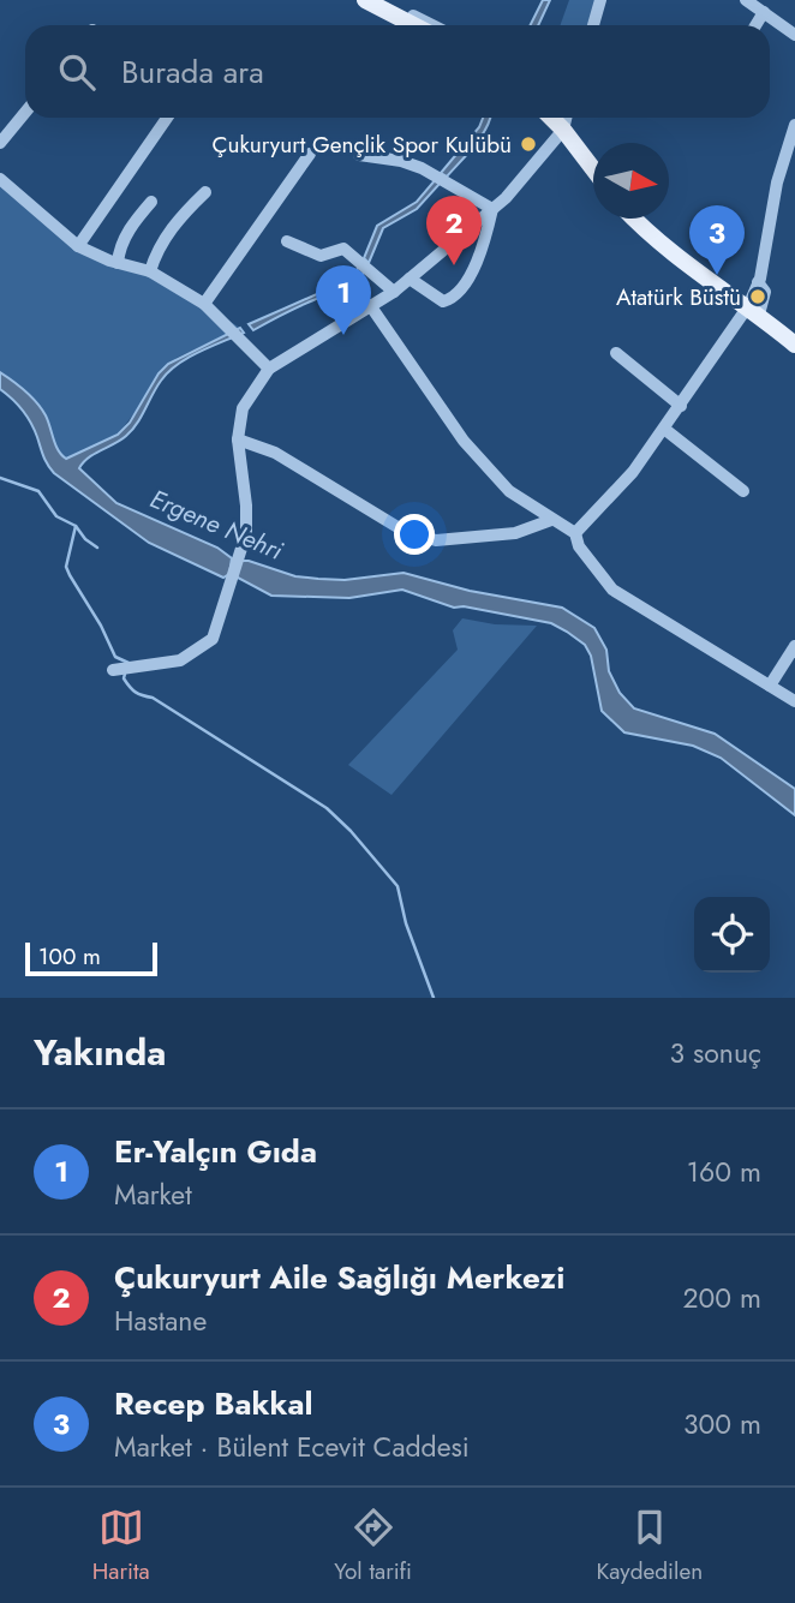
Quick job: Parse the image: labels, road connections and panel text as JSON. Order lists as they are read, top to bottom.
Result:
{
  "water": ["Ergene Nehri"],
  "places": ["Çukuryurt Gençlik Spor Kulübü", "Atatürk Büstü"],
  "scale_bar": "100 m",
  "north": "right",
  "page": {
    "search": "Burada ara",
    "pins": ["2", "3", "1"],
    "scale": "100 m",
    "heading": ["Yakında", "3 sonuç"],
    "list": [
      {
        "mark": "1",
        "name": "Er-Yalçın Gıda",
        "note": "Market",
        "value": "160 m"
      },
      {
        "mark": "2",
        "name": "Çukuryurt Aile Sağlığı Merkezi",
        "note": "Hastane",
        "value": "200 m"
      },
      {
        "mark": "3",
        "name": "Recep Bakkal",
        "note": "Market · Bülent Ecevit Caddesi",
        "value": "300 m"
      }
    ],
    "nav": ["Harita", "Yol tarifi", "Kaydedilen"]
  }
}
